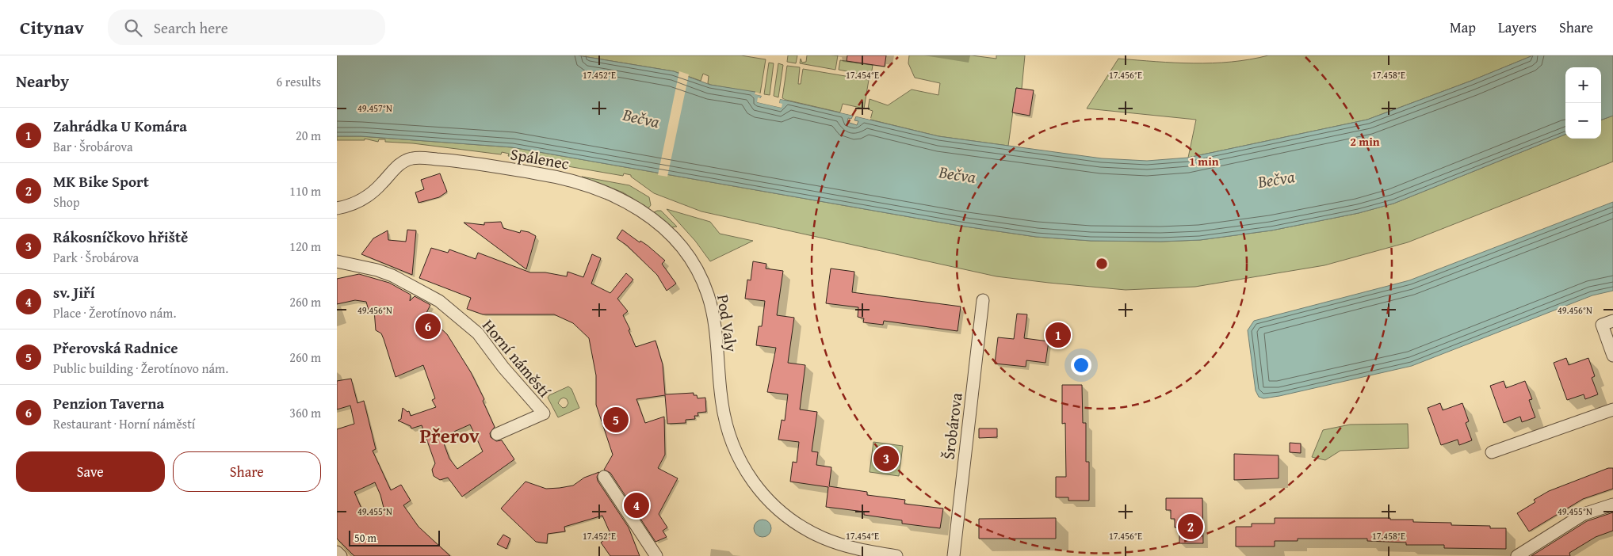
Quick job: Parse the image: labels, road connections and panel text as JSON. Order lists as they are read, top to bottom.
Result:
{
  "streets": {
    "street": [
      "Spálenec",
      "Pod Valy",
      "Horní náměstí",
      "Šrobárova"
    ]
  },
  "crossings": [
    ["Spálenec", "Pod Valy"]
  ],
  "districts": ["Přerov"],
  "water": ["Bečva"],
  "scale_bar": "50 m",
  "page": {
    "header": "Citynav",
    "search": "Search here",
    "nav": ["Map", "Layers", "Share"],
    "heading": ["Nearby", "6 results"],
    "map_buttons": ["+", "−"],
    "list": [
      {
        "mark": "1",
        "name": "Zahrádka U Komára",
        "note": "Bar · Šrobárova",
        "value": "20 m"
      },
      {
        "mark": "2",
        "name": "MK Bike Sport",
        "note": "Shop",
        "value": "110 m"
      },
      {
        "mark": "3",
        "name": "Rákosníčkovo hřiště",
        "note": "Park · Šrobárova",
        "value": "120 m"
      },
      {
        "mark": "4",
        "name": "sv. Jiří",
        "note": "Place · Žerotínovo nám.",
        "value": "260 m"
      },
      {
        "mark": "5",
        "name": "Přerovská Radnice",
        "note": "Public building · Žerotínovo nám.",
        "value": "260 m"
      },
      {
        "mark": "6",
        "name": "Penzion Taverna",
        "note": "Restaurant · Horní náměstí",
        "value": "360 m"
      }
    ],
    "pins": [
      "6",
      "1",
      "5",
      "3",
      "4",
      "2"
    ],
    "buttons": ["Save", "Share"],
    "scale": "50 m"
  },
  "coordinates": [
    "17.452°E",
    "17.454°E",
    "17.456°E",
    "17.458°E",
    "49.457°N",
    "49.456°N",
    "49.455°N"
  ],
  "rings": ["2 min", "1 min"]
}
